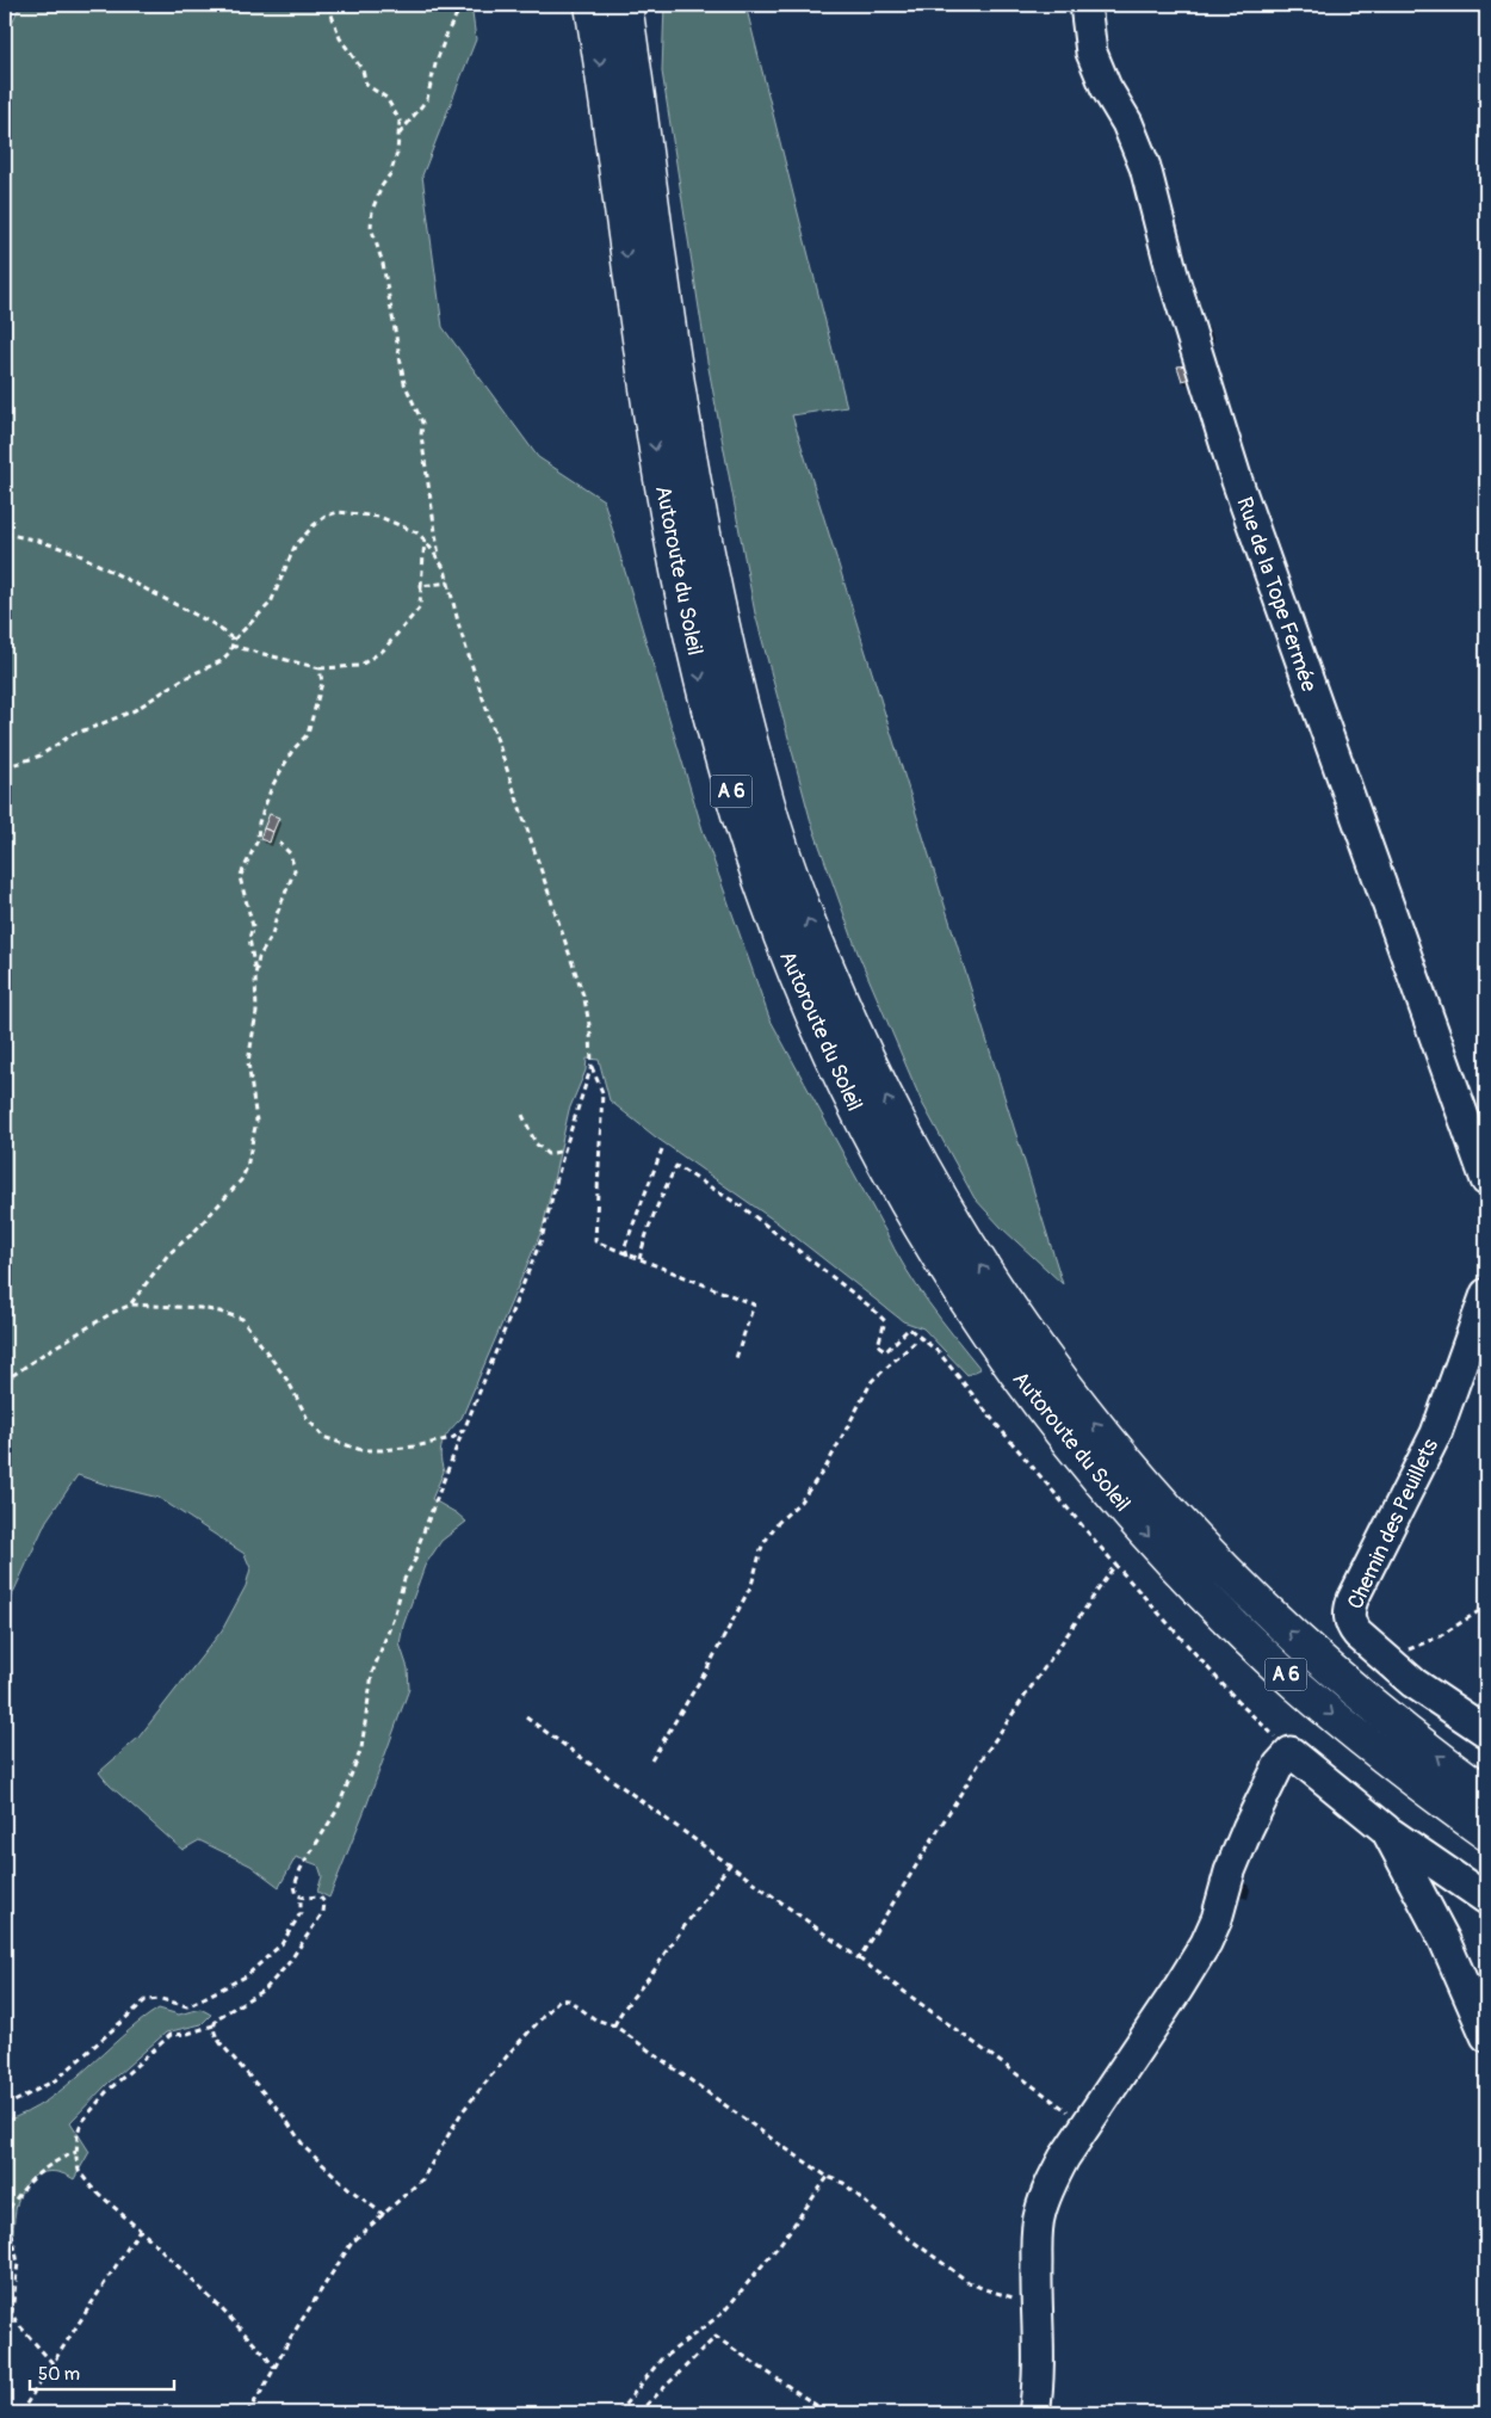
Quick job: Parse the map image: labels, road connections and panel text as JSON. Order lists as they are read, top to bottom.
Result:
{
  "streets": {
    "highway": ["Autoroute du Soleil", "A 6"],
    "street": ["Rue de la Tope Fermée", "Chemin des Peuillets"]
  },
  "scale_bar": "50 m"
}
